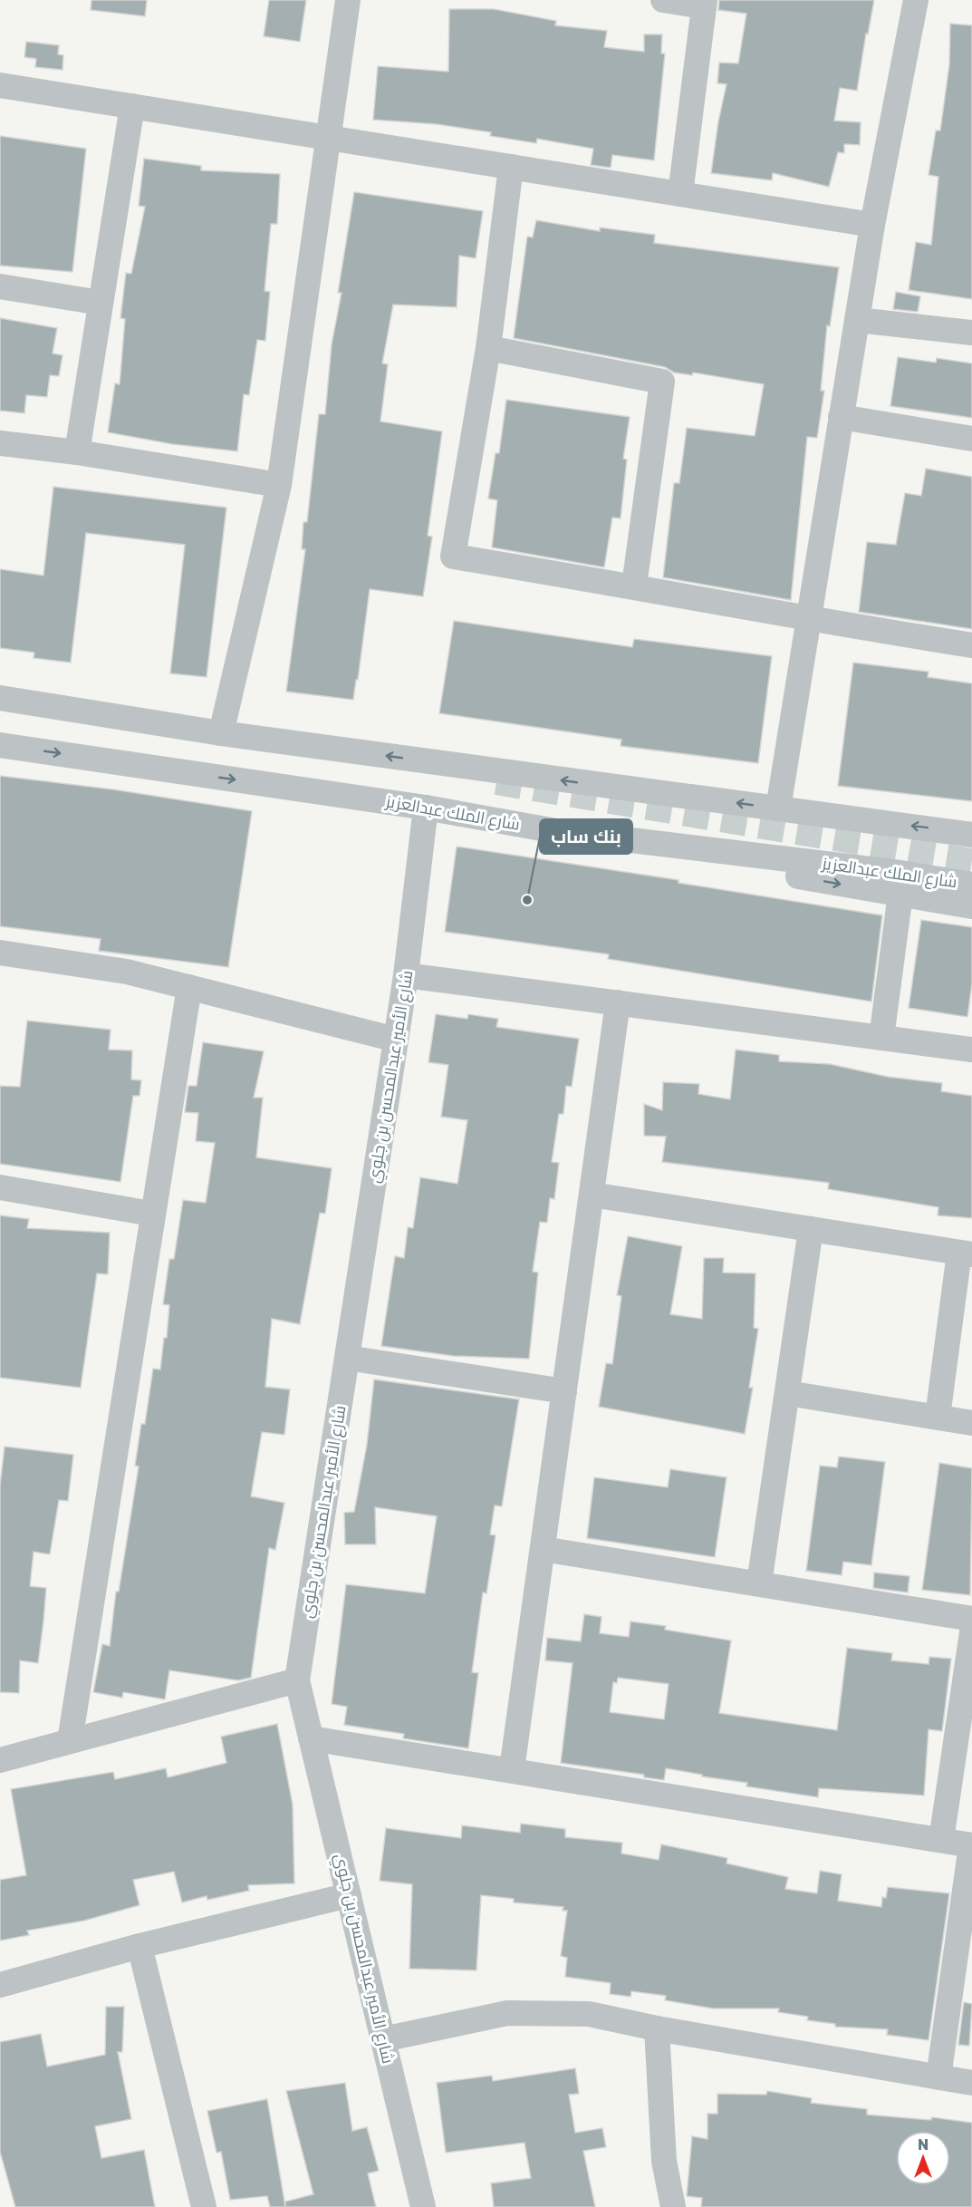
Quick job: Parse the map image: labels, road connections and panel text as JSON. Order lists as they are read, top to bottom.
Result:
{
  "streets": {
    "street": ["شارع الملك عبدالعزيز", "شارع الأمير عبدالمحسن بن جلوي"]
  },
  "crossings": [
    ["شارع الملك عبدالعزيز", "شارع الأمير عبدالمحسن بن جلوي"]
  ],
  "places": ["بنك ساب"],
  "north": "top"
}
